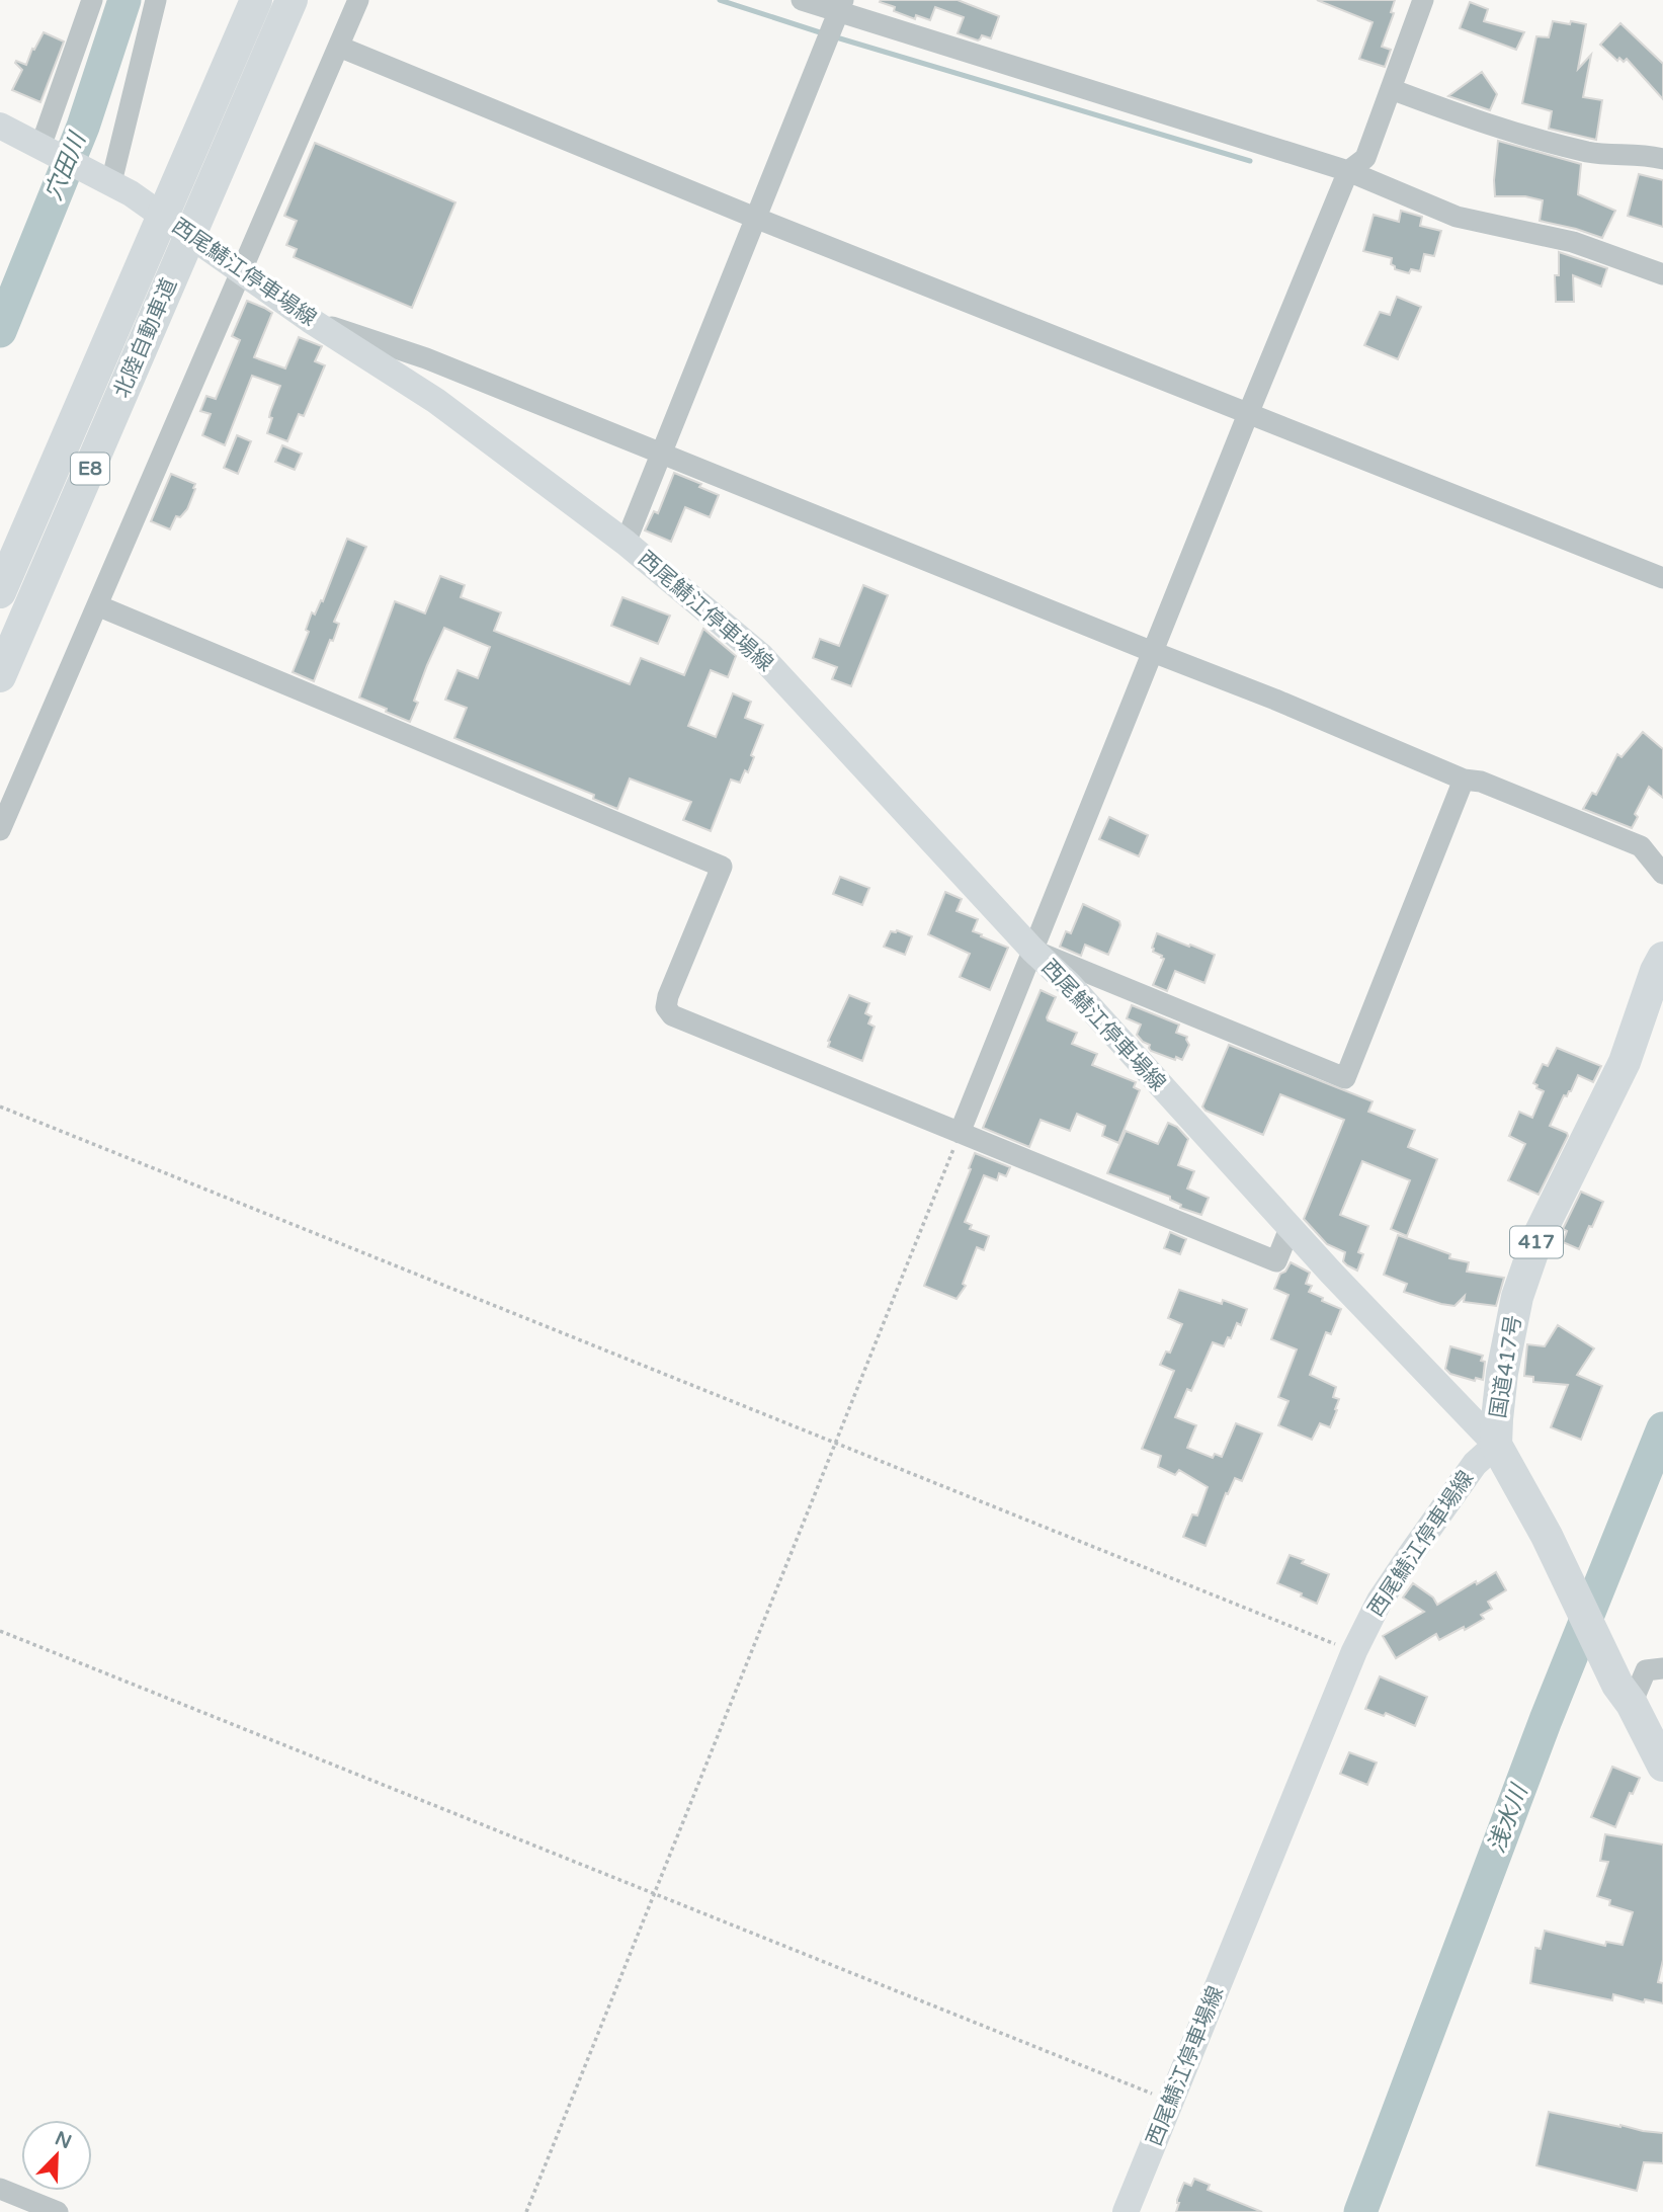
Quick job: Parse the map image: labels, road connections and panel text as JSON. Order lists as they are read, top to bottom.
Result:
{
  "streets": {
    "highway": [
      "北陸自動車道",
      "E8",
      "417",
      "国道417号"
    ],
    "main road": ["西尾鯖江停車場線"]
  },
  "crossings": [
    ["西尾鯖江停車場線", "国道417号"]
  ],
  "water": ["穴田川", "浅水川"],
  "north": "top right"
}
